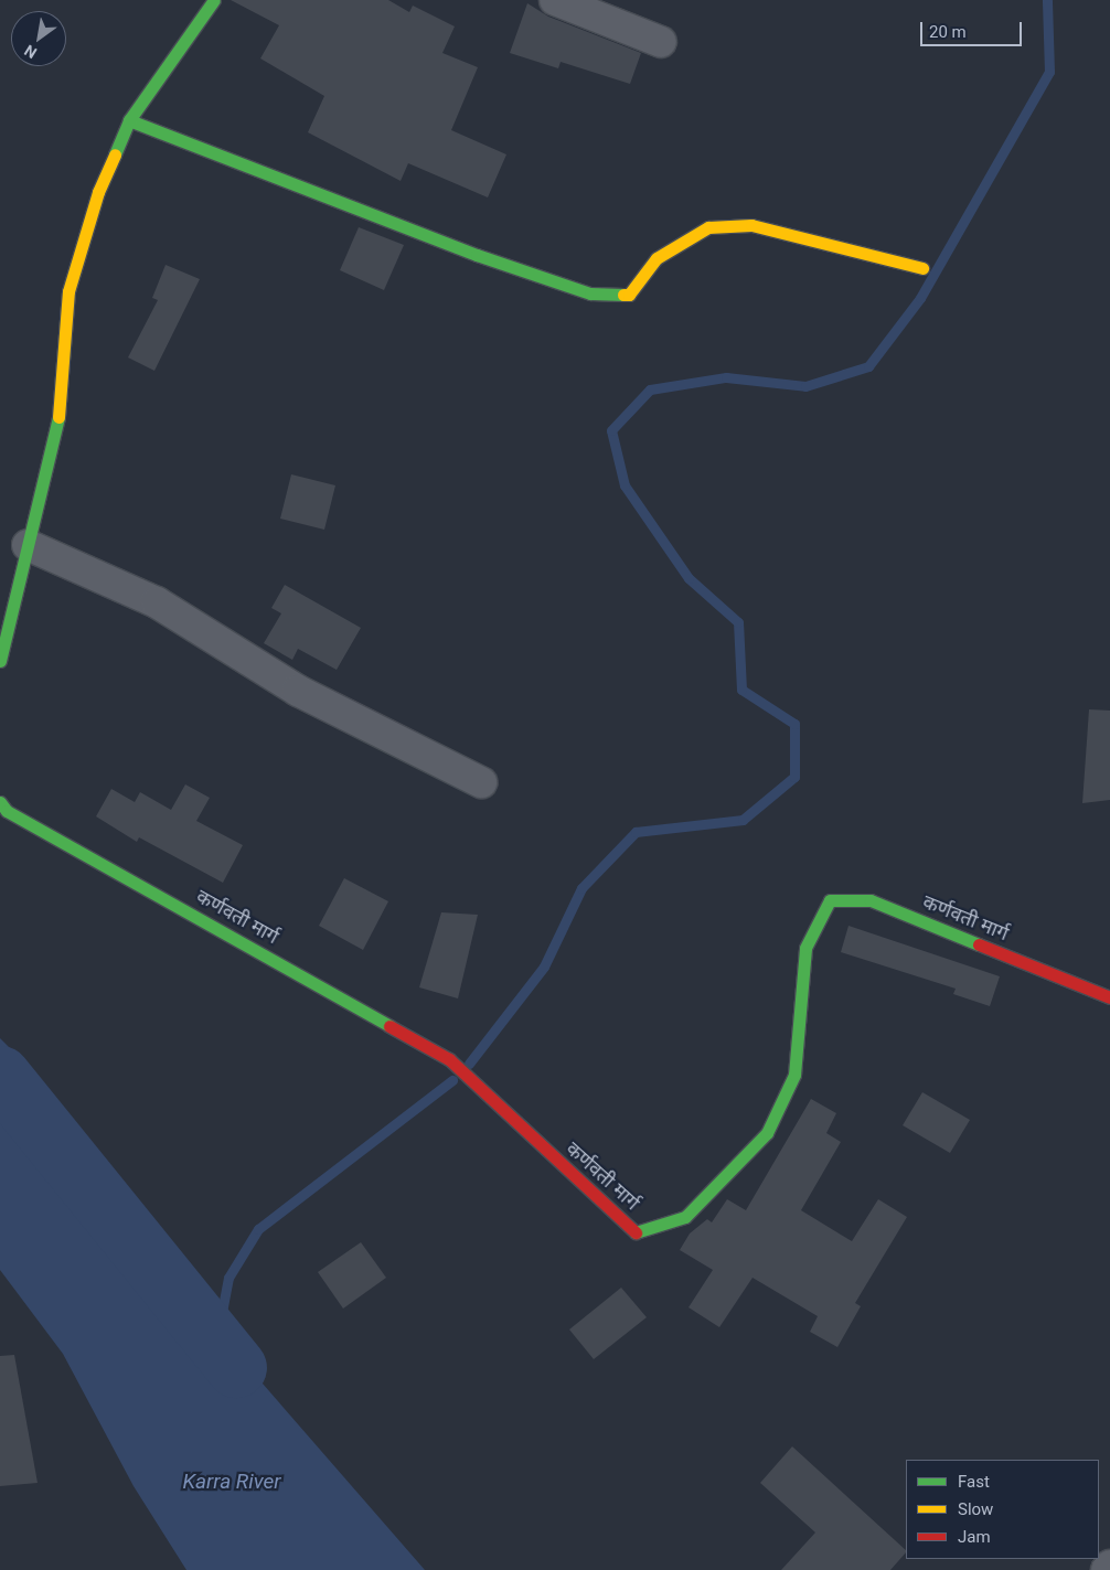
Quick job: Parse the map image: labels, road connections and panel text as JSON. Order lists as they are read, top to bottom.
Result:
{
  "streets": {
    "street": ["कर्णवती मार्ग"]
  },
  "water": ["Karra River"],
  "legend": ["Fast", "Slow", "Jam"],
  "scale_bar": "20 m",
  "north": "bottom left"
}
